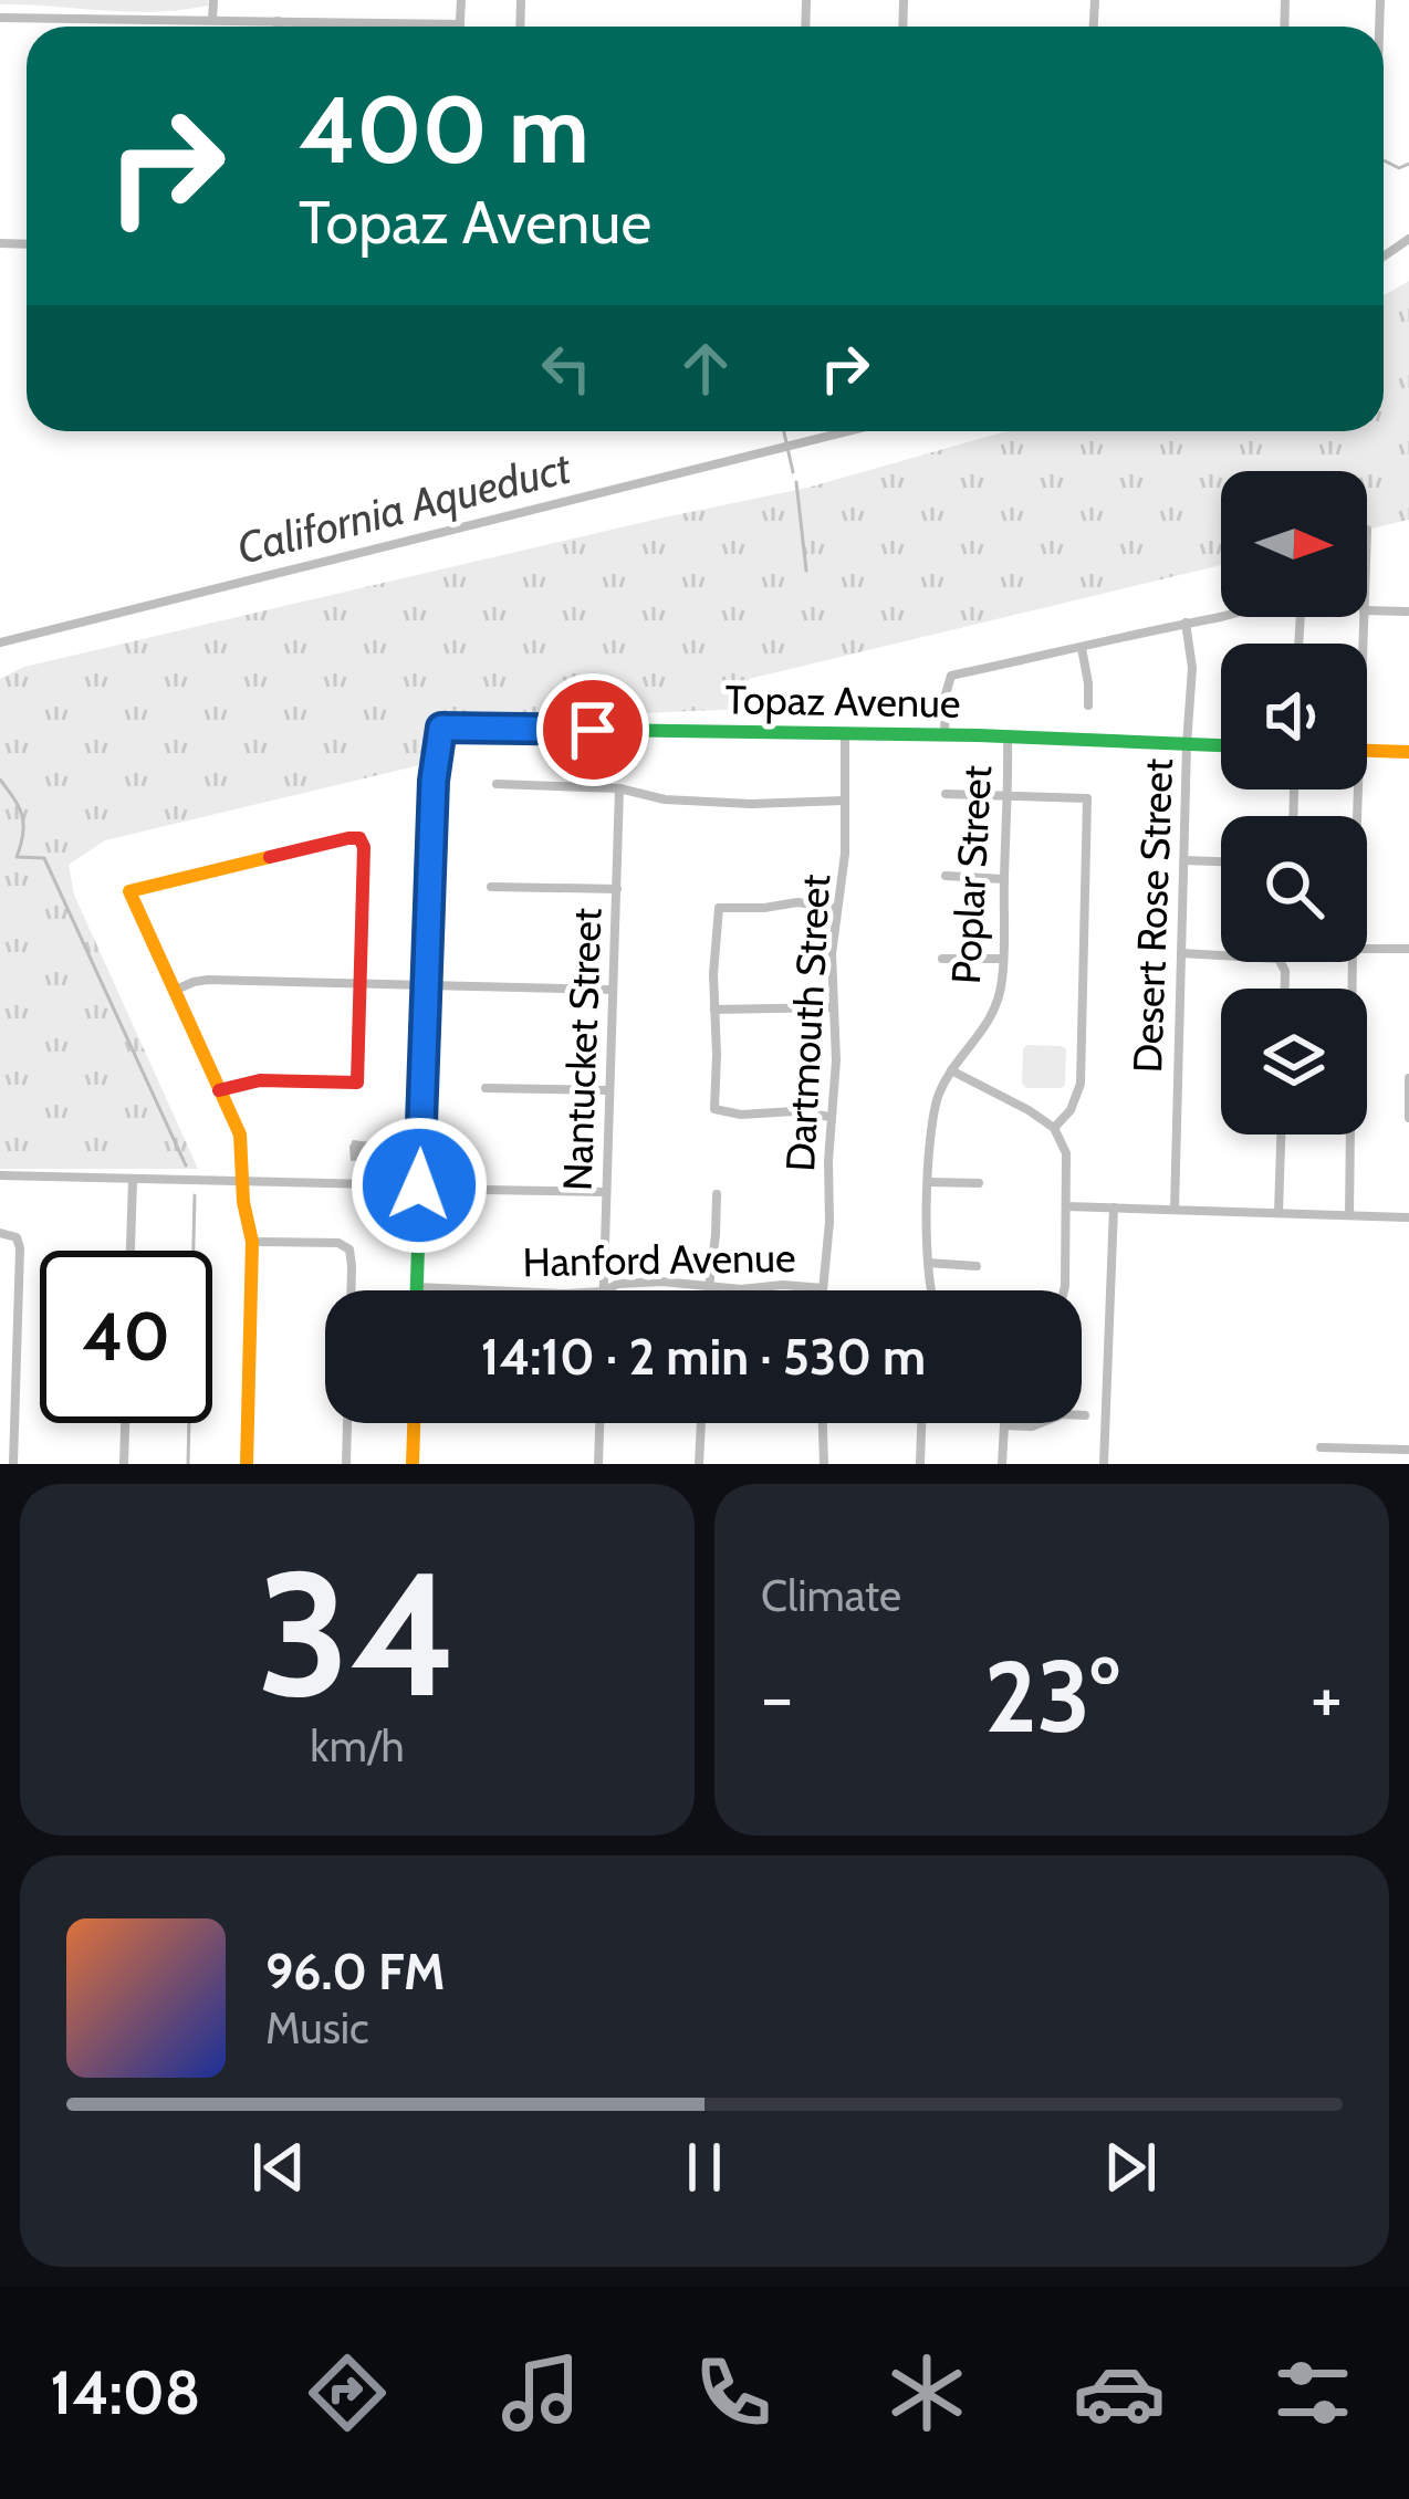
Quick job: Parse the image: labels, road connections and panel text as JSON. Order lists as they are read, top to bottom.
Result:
{
  "streets": {
    "street": [
      "Topaz Avenue",
      "Poplar Street",
      "Desert Rose Street",
      "Dartmouth Street",
      "Nantucket Street",
      "Hanford Avenue"
    ]
  },
  "crossings": [
    ["Topaz Avenue", "Poplar Street"],
    ["Topaz Avenue", "Desert Rose Street"],
    ["Topaz Avenue", "Dartmouth Street"],
    ["Dartmouth Street", "Hanford Avenue"]
  ],
  "water": ["California Aqueduct"],
  "north": "right",
  "page": {
    "turn": ["400 m", "Topaz Avenue"],
    "limit": "40",
    "trip": "14:10 · 2 min · 530 m",
    "tile": [
      ["34", "km/h"],
      "Climate"
    ],
    "heat": ["−", "23°", "+"],
    "song": ["96.0 FM", "Music"],
    "tabs": "14:08"
  }
}
